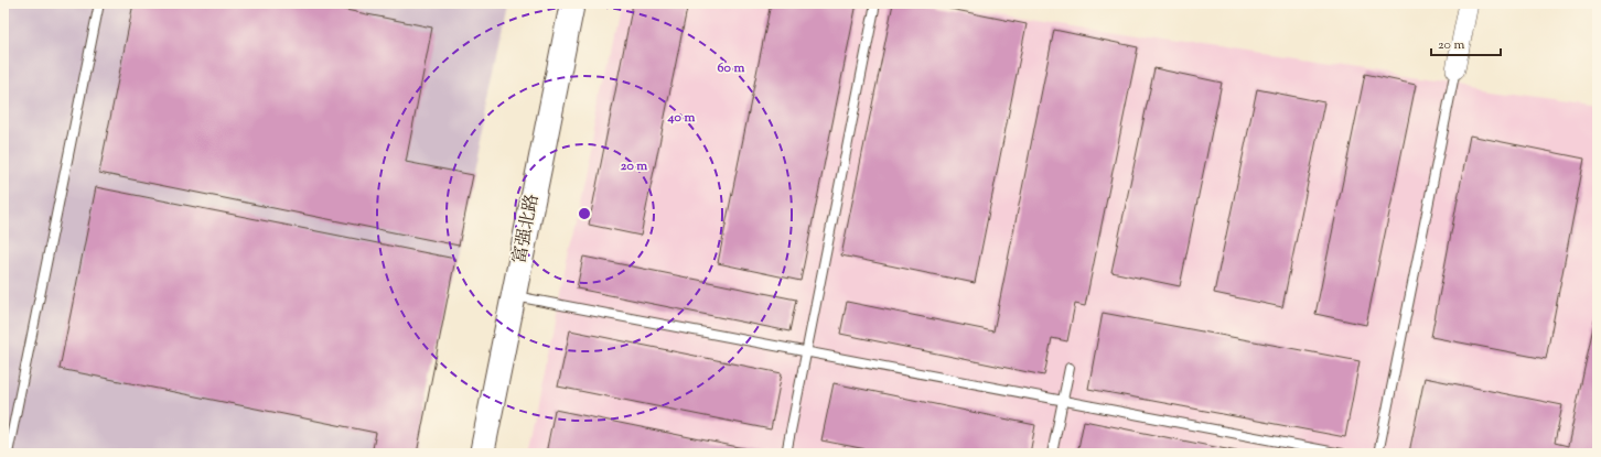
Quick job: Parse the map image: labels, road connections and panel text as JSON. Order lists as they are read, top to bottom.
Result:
{
  "streets": {
    "street": ["富强北路"]
  },
  "scale_bar": "20 m",
  "rings": ["60 m", "40 m", "20 m"]
}
